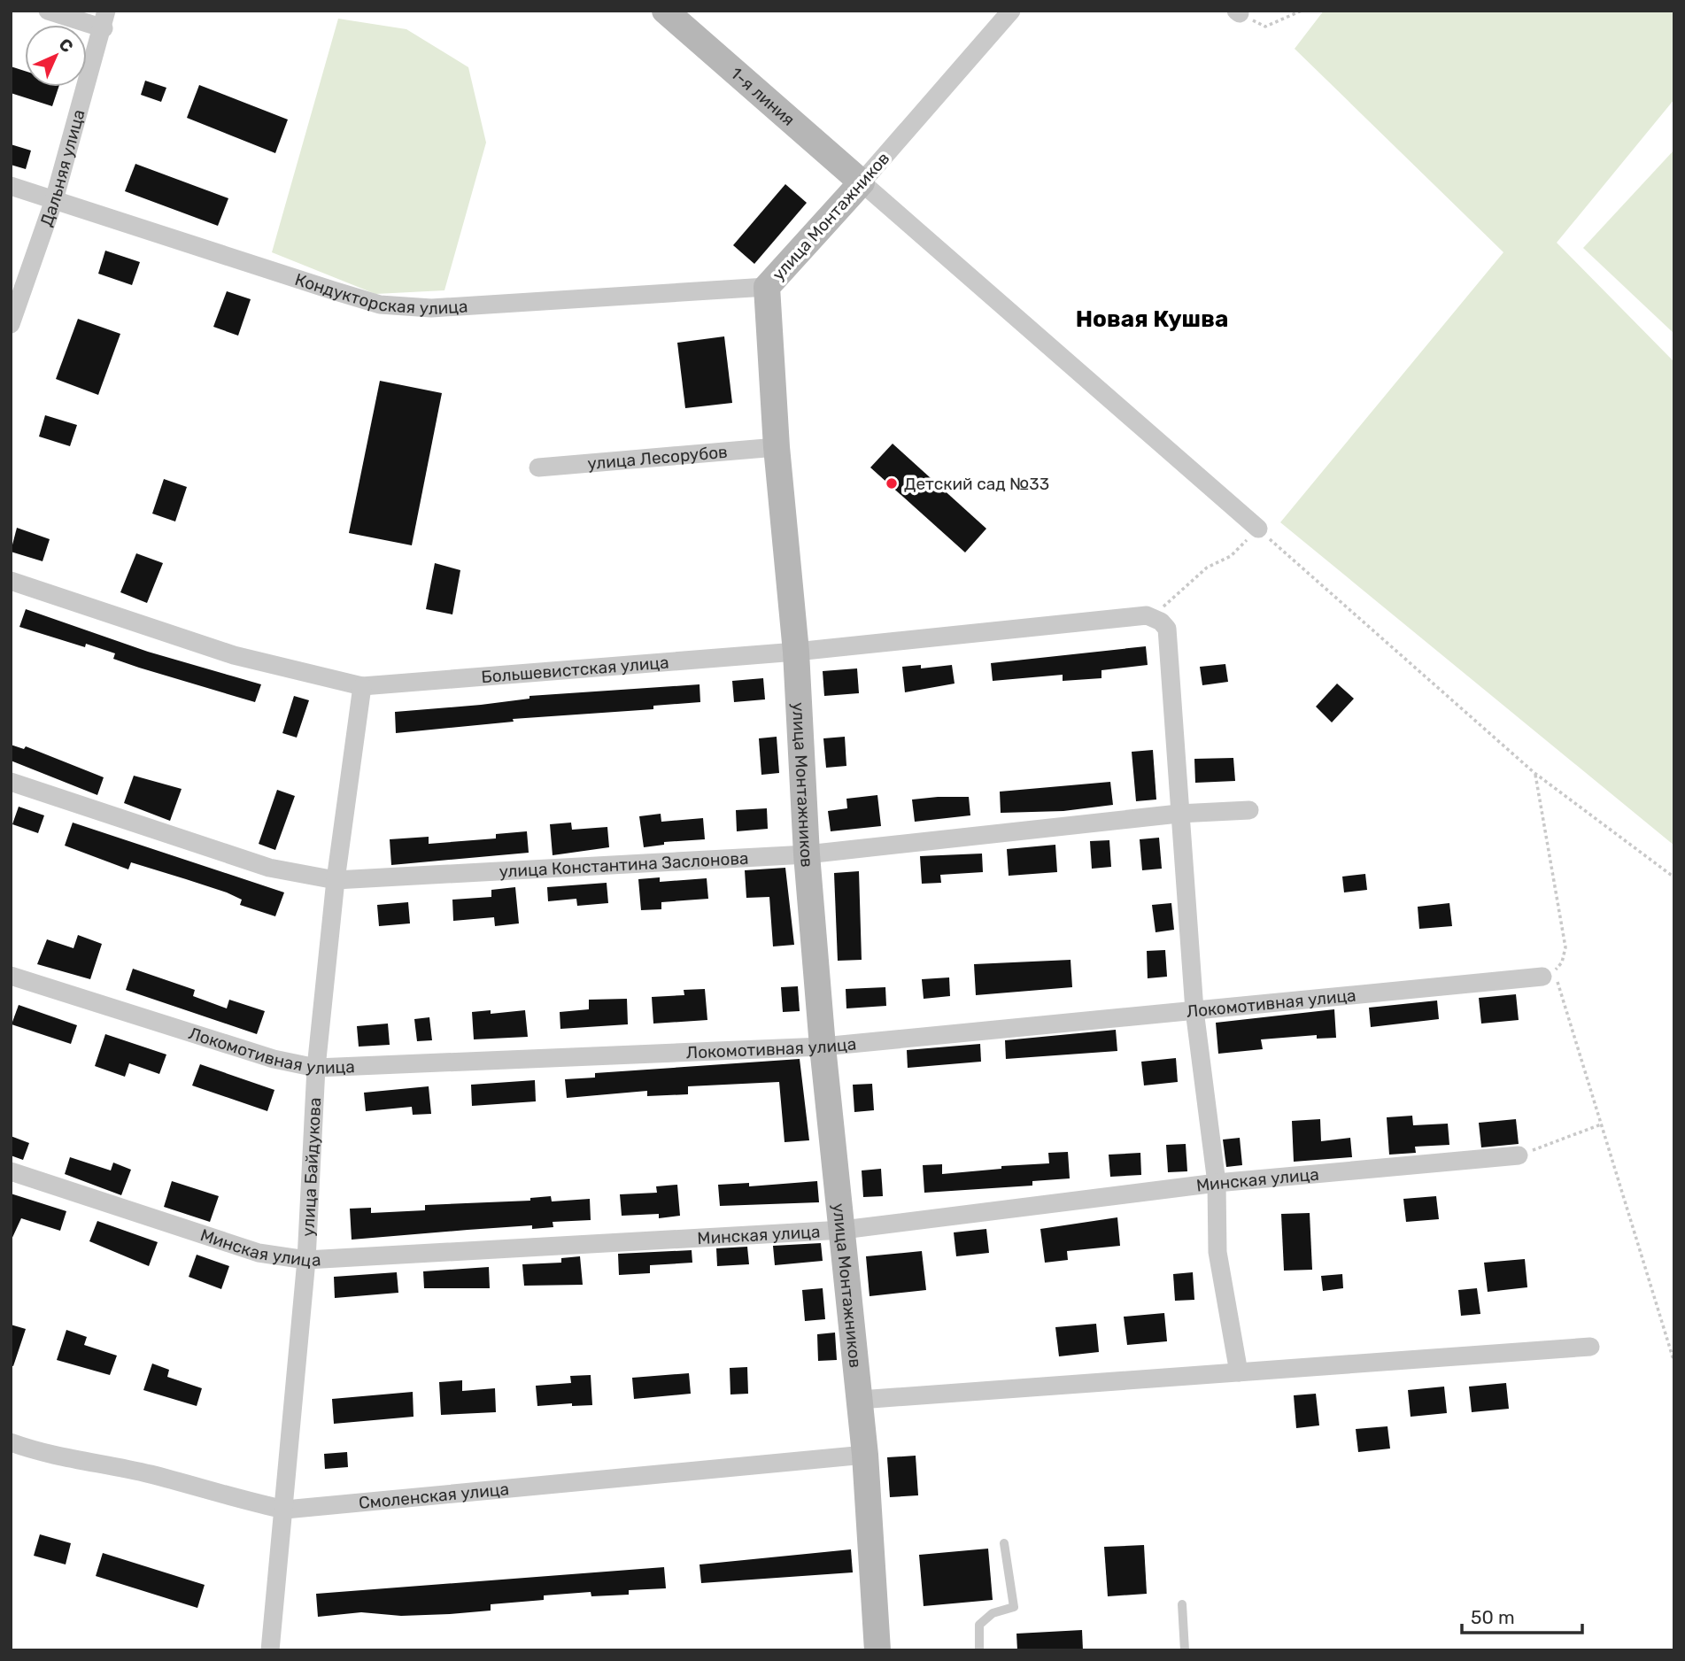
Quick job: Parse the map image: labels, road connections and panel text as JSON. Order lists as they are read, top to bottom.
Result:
{
  "streets": {
    "street": [
      "1-я линия",
      "Дальняя улица",
      "улица Монтажников",
      "Кондукторская улица",
      "улица Лесорубов",
      "Большевистская улица",
      "улица Константина Заслонова",
      "Локомотивная улица",
      "улица Байдукова",
      "Минская улица",
      "Смоленская улица"
    ]
  },
  "crossings": [
    ["1-я линия", "улица Монтажников"],
    ["Дальняя улица", "Кондукторская улица"],
    ["улица Монтажников", "Кондукторская улица"],
    ["улица Монтажников", "улица Лесорубов"],
    ["улица Монтажников", "Большевистская улица"],
    ["улица Монтажников", "улица Константина Заслонова"],
    ["улица Монтажников", "Локомотивная улица"],
    ["улица Монтажников", "Минская улица"],
    ["улица Монтажников", "Смоленская улица"],
    ["Большевистская улица", "улица Байдукова"],
    ["улица Константина Заслонова", "улица Байдукова"],
    ["Локомотивная улица", "улица Байдукова"],
    ["улица Байдукова", "Минская улица"],
    ["улица Байдукова", "Смоленская улица"]
  ],
  "districts": ["Новая Кушва"],
  "places": ["Детский сад №33"],
  "scale_bar": "50 m",
  "north": "top right"
}
